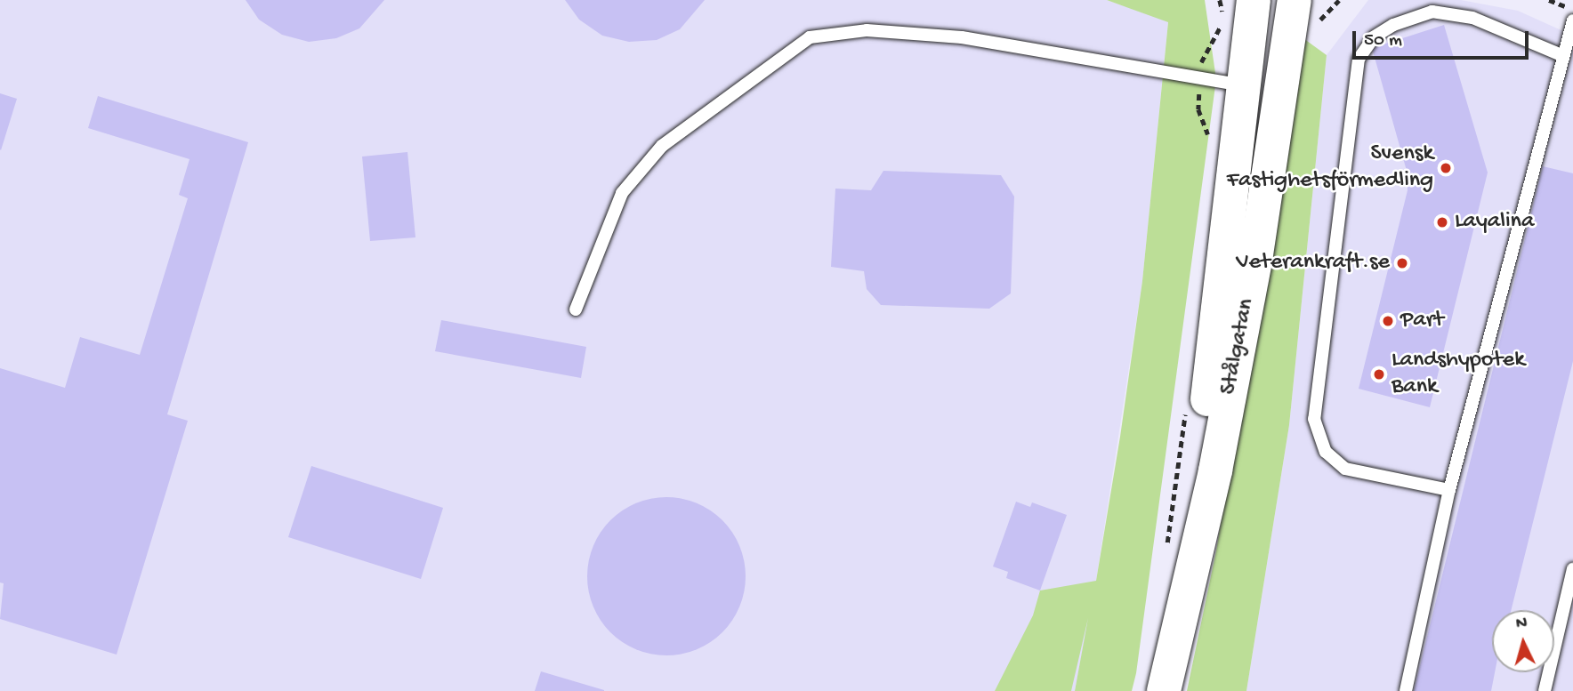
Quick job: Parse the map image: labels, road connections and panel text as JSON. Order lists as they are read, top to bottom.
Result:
{
  "streets": {
    "main road": ["Stålgatan"]
  },
  "places": [
    "Svensk Fastighetsförmedling",
    "Layalina",
    "Veterankraft.se",
    "Part",
    "Landshypotek Bank"
  ],
  "scale_bar": "50 m",
  "north": "top"
}
